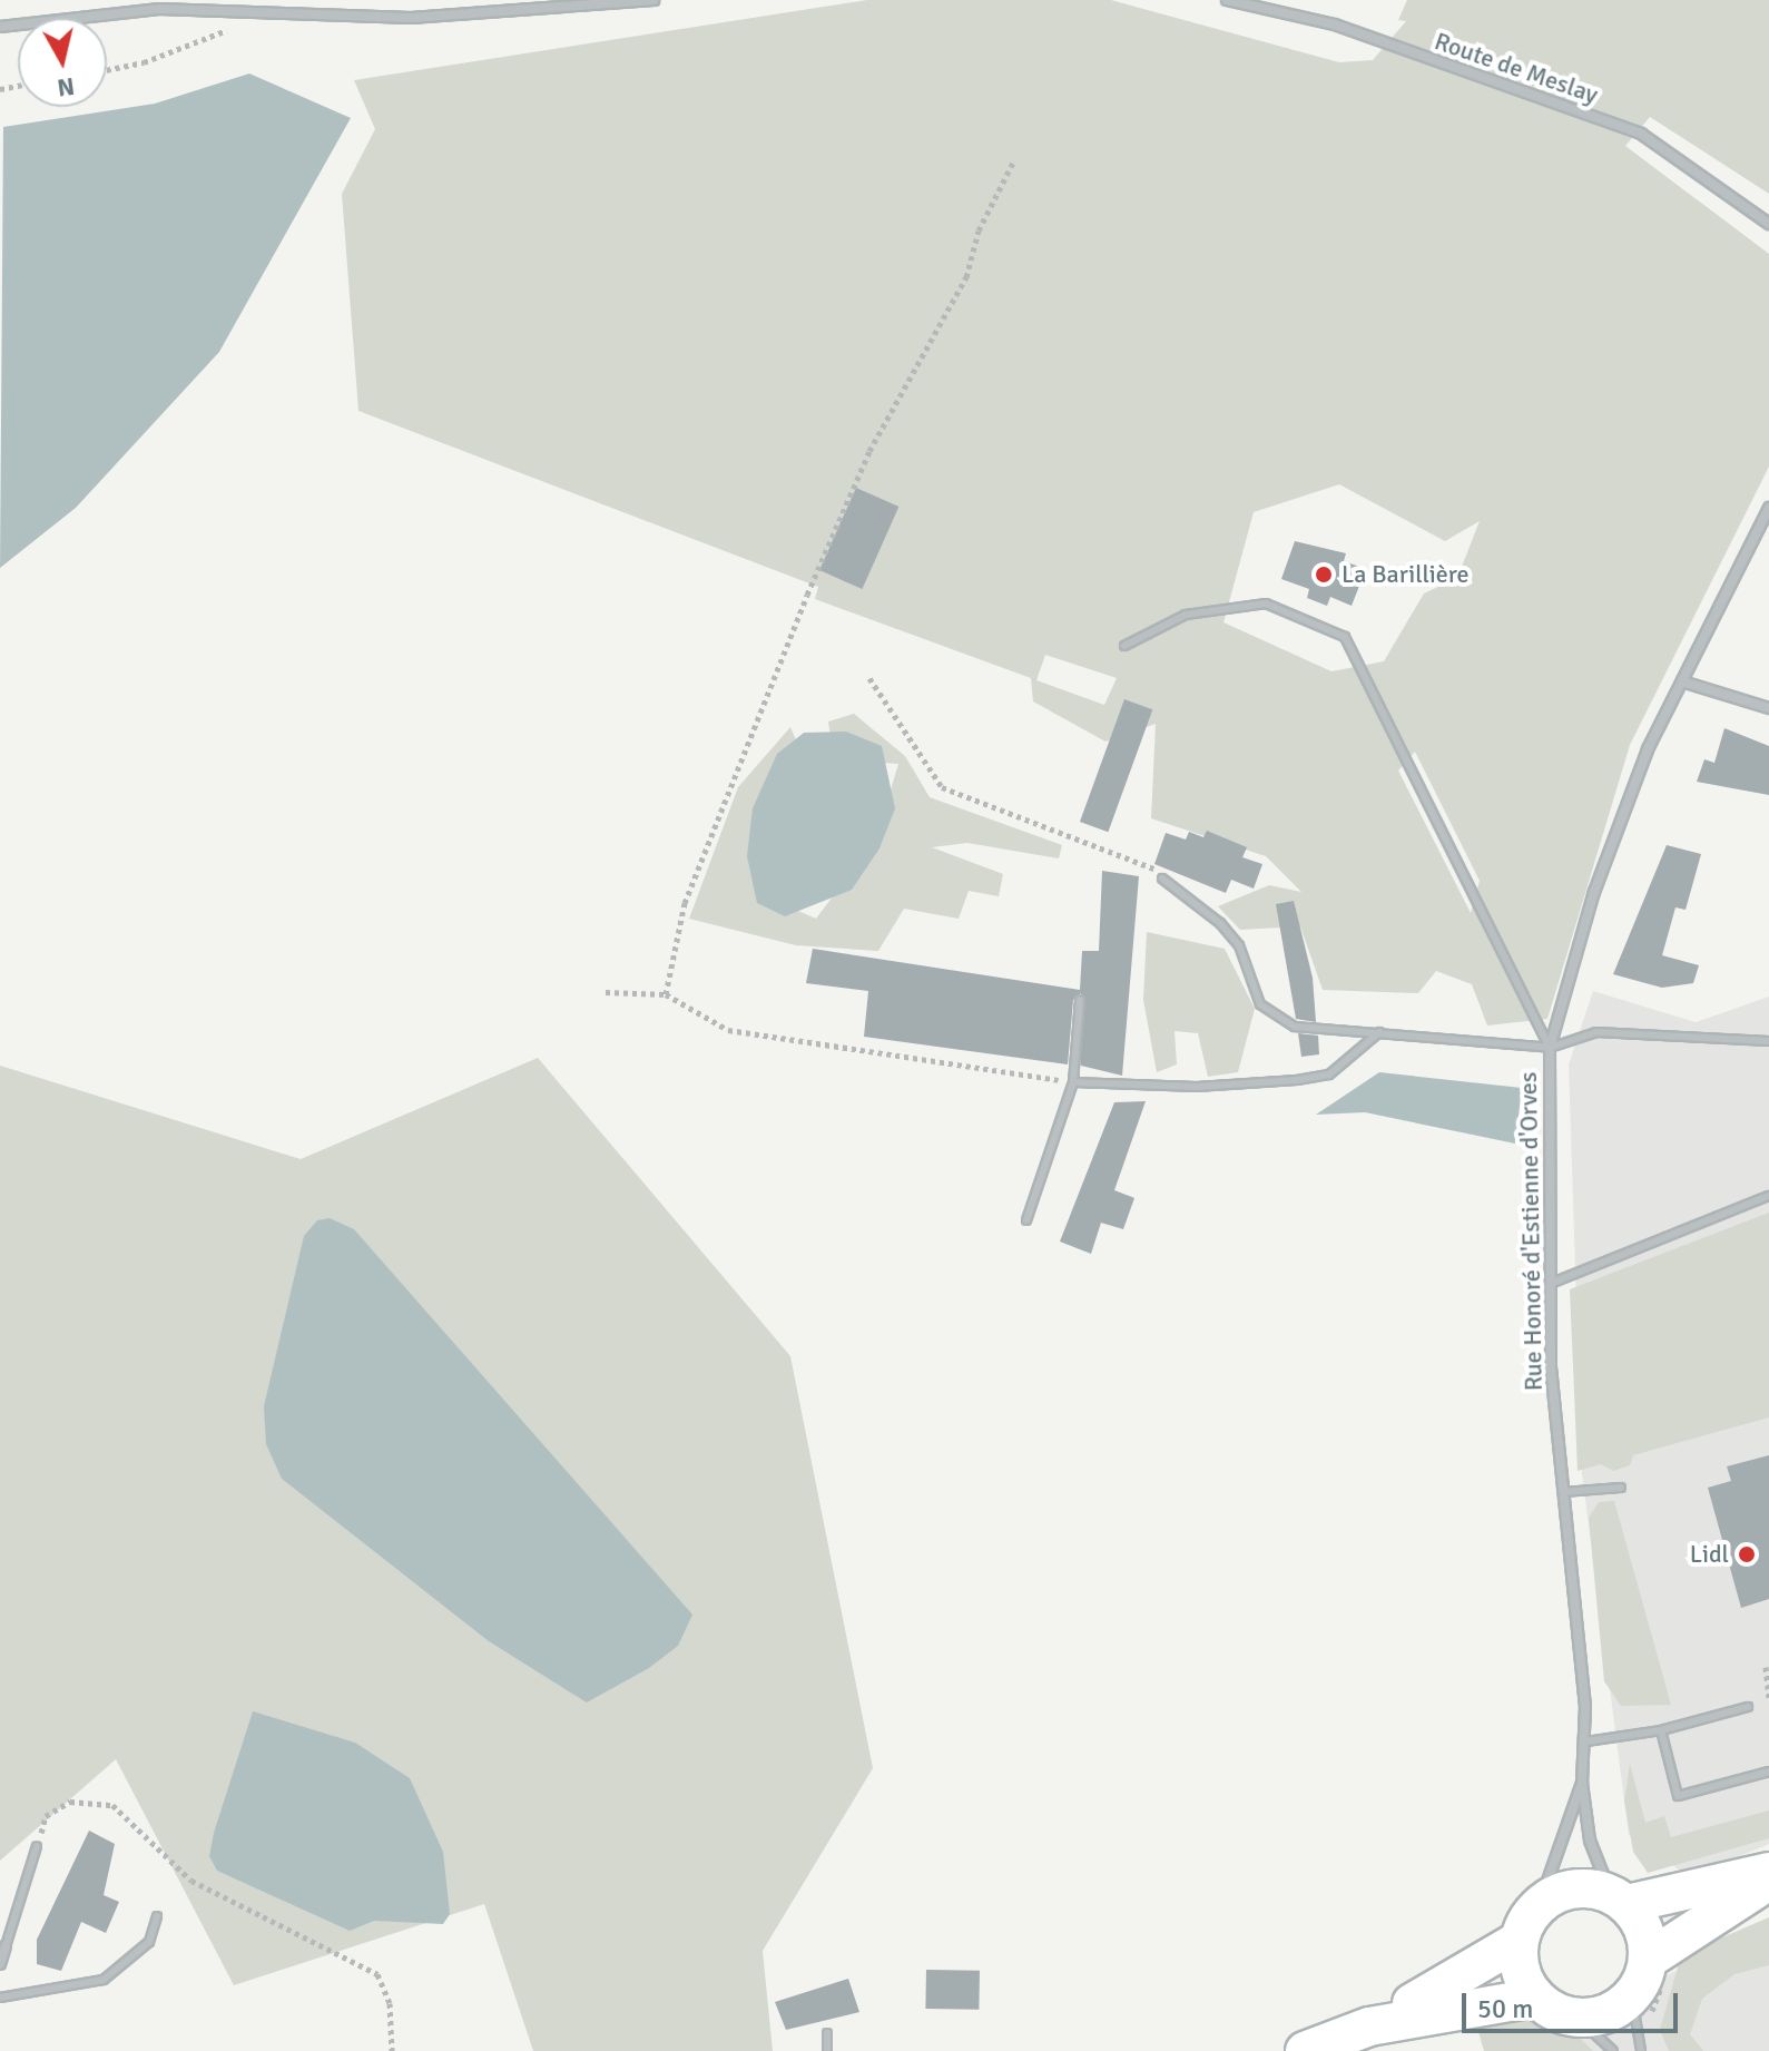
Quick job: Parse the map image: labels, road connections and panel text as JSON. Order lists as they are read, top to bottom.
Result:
{
  "streets": {
    "street": ["Route de Meslay", "Rue Honoré d'Estienne d'Orves"]
  },
  "places": ["La Barillière", "Lidl"],
  "scale_bar": "50 m",
  "north": "bottom"
}
